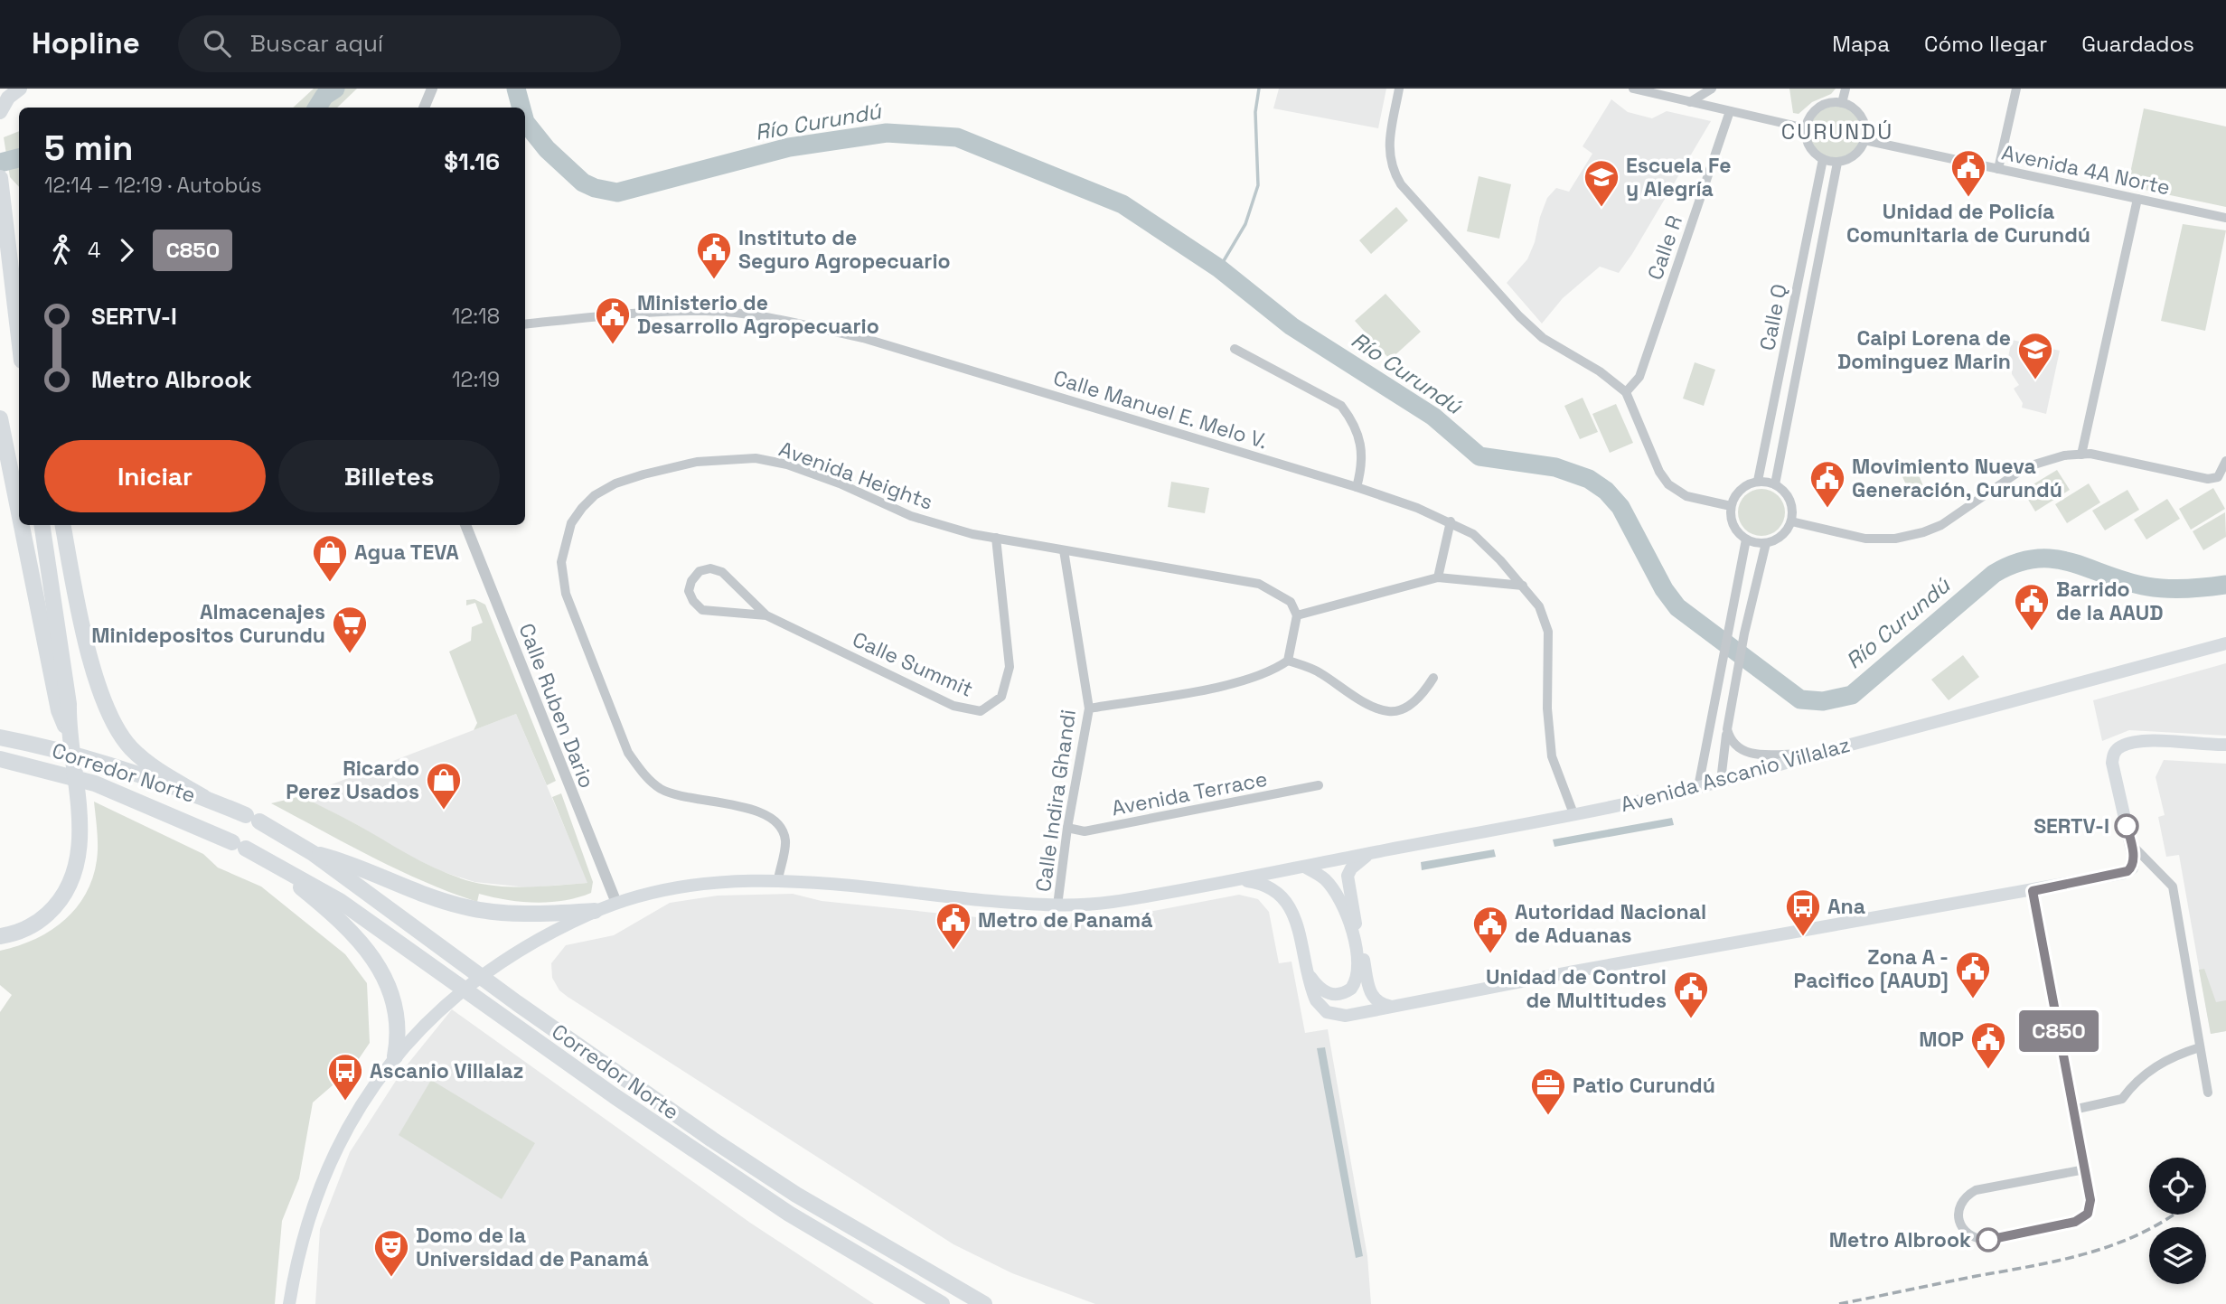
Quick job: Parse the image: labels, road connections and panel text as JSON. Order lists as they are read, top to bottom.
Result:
{
  "streets": {
    "highway": ["Corredor Norte"],
    "main road": ["Avenida Ascanio Villalaz"],
    "street": [
      "Avenida 4A Norte",
      "Calle R",
      "Calle Q",
      "Calle Manuel E. Melo V.",
      "Avenida Heights",
      "Calle Summit",
      "Calle Ruben Dario",
      "Avenida Terrace",
      "Calle Indira Ghandi"
    ]
  },
  "crossings": [
    ["Avenida 4A Norte", "Calle Q"],
    ["Calle Manuel E. Melo V.", "Avenida Ascanio Villalaz"],
    ["Avenida Heights", "Calle Summit"],
    ["Avenida Heights", "Avenida Ascanio Villalaz"],
    ["Avenida Heights", "Calle Indira Ghandi"],
    ["Calle Ruben Dario", "Avenida Ascanio Villalaz"],
    ["Avenida Ascanio Villalaz", "Calle Indira Ghandi"],
    ["Avenida Terrace", "Calle Indira Ghandi"]
  ],
  "districts": ["CURUNDÚ"],
  "water": ["Río Curundú"],
  "places": {
    "public building": [
      "Unidad de Policía Comunitaria de Curundú",
      "Instituto de Seguro Agropecuario",
      "Ministerio de Desarrollo Agropecuario",
      "Movimiento Nueva Generación, Curundú",
      "Barrido de la AAUD",
      "Metro de Panamá",
      "Autoridad Nacional de Aduanas",
      "Zona A - Pacìfico [AAUD]",
      "Unidad de Control de Multitudes",
      "MOP"
    ],
    "school or university": ["Escuela Fe y Alegría", "Caipi Lorena de Dominguez Marin"],
    "shop": ["Agua TEVA", "Ricardo Perez Usados"],
    "supermarket": ["Almacenajes Minidepositos Curundu"],
    "other": ["SERTV-I", "Metro Albrook"],
    "bus stop": ["Ana", "Ascanio Villalaz"],
    "office": ["Patio Curundú"],
    "theatre": ["Domo de la Universidad de Panamá"]
  },
  "lines": ["bus line C850"],
  "page": {
    "header": "Hopline",
    "search": "Buscar aquí",
    "nav": ["Mapa", "Cómo llegar", "Guardados"],
    "on_map": "C850",
    "heading": ["5 min", "12:14 – 12:19 · Autobús", "$1.16"],
    "legs": ["4", "C850"],
    "list": [
      {
        "name": "SERTV-I",
        "value": "12:18"
      },
      {
        "name": "Metro Albrook",
        "value": "12:19"
      }
    ],
    "buttons": ["Iniciar", "Billetes"]
  }
}
